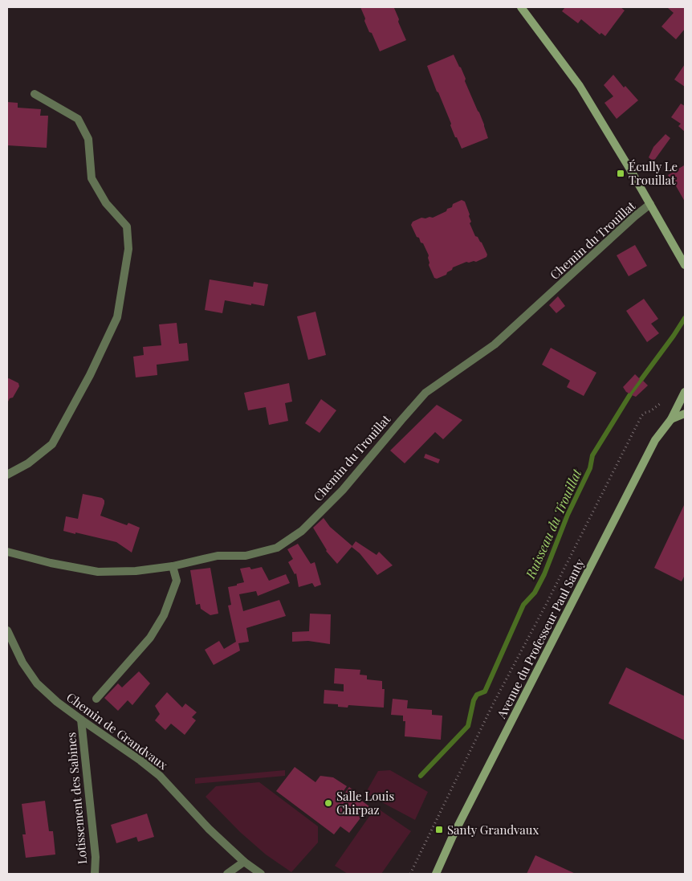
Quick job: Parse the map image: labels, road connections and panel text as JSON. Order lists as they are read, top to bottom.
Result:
{
  "streets": {
    "main road": ["Avenue du Professeur Paul Santy"],
    "street": ["Chemin du Trouillat", "Chemin de Grandvaux", "Lotissement des Sabines"]
  },
  "crossings": [
    ["Chemin de Grandvaux", "Lotissement des Sabines"]
  ],
  "water": ["Ruisseau du Trouillat"],
  "places": {
    "transit": ["Écully Le Trouillat", "Santy Grandvaux"],
    "other": ["Salle Louis Chirpaz"]
  }
}
